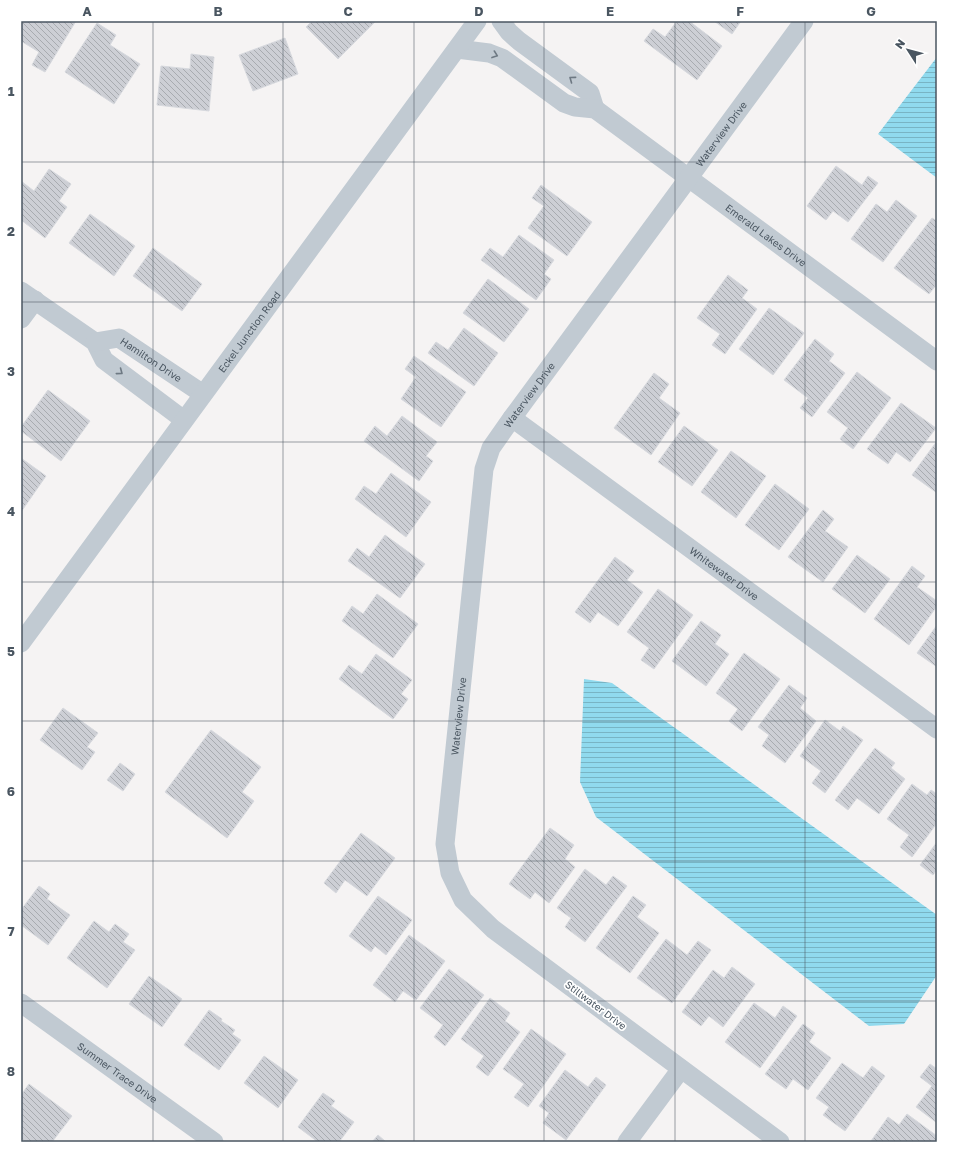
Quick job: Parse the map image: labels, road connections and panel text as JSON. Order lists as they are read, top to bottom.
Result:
{
  "streets": {
    "street": [
      "Waterview Drive",
      "Emerald Lakes Drive",
      "Eckel Junction Road",
      "Hamilton Drive",
      "Whitewater Drive",
      "Stillwater Drive",
      "Summer Trace Drive"
    ]
  },
  "crossings": [
    ["Waterview Drive", "Emerald Lakes Drive"],
    ["Waterview Drive", "Whitewater Drive"],
    ["Waterview Drive", "Stillwater Drive"],
    ["Eckel Junction Road", "Hamilton Drive"]
  ],
  "north": "top left",
  "grid": {
    "columns": [
      "A",
      "B",
      "C",
      "D",
      "E",
      "F",
      "G"
    ],
    "rows": [
      "1",
      "2",
      "3",
      "4",
      "5",
      "6",
      "7",
      "8"
    ]
  }
}
